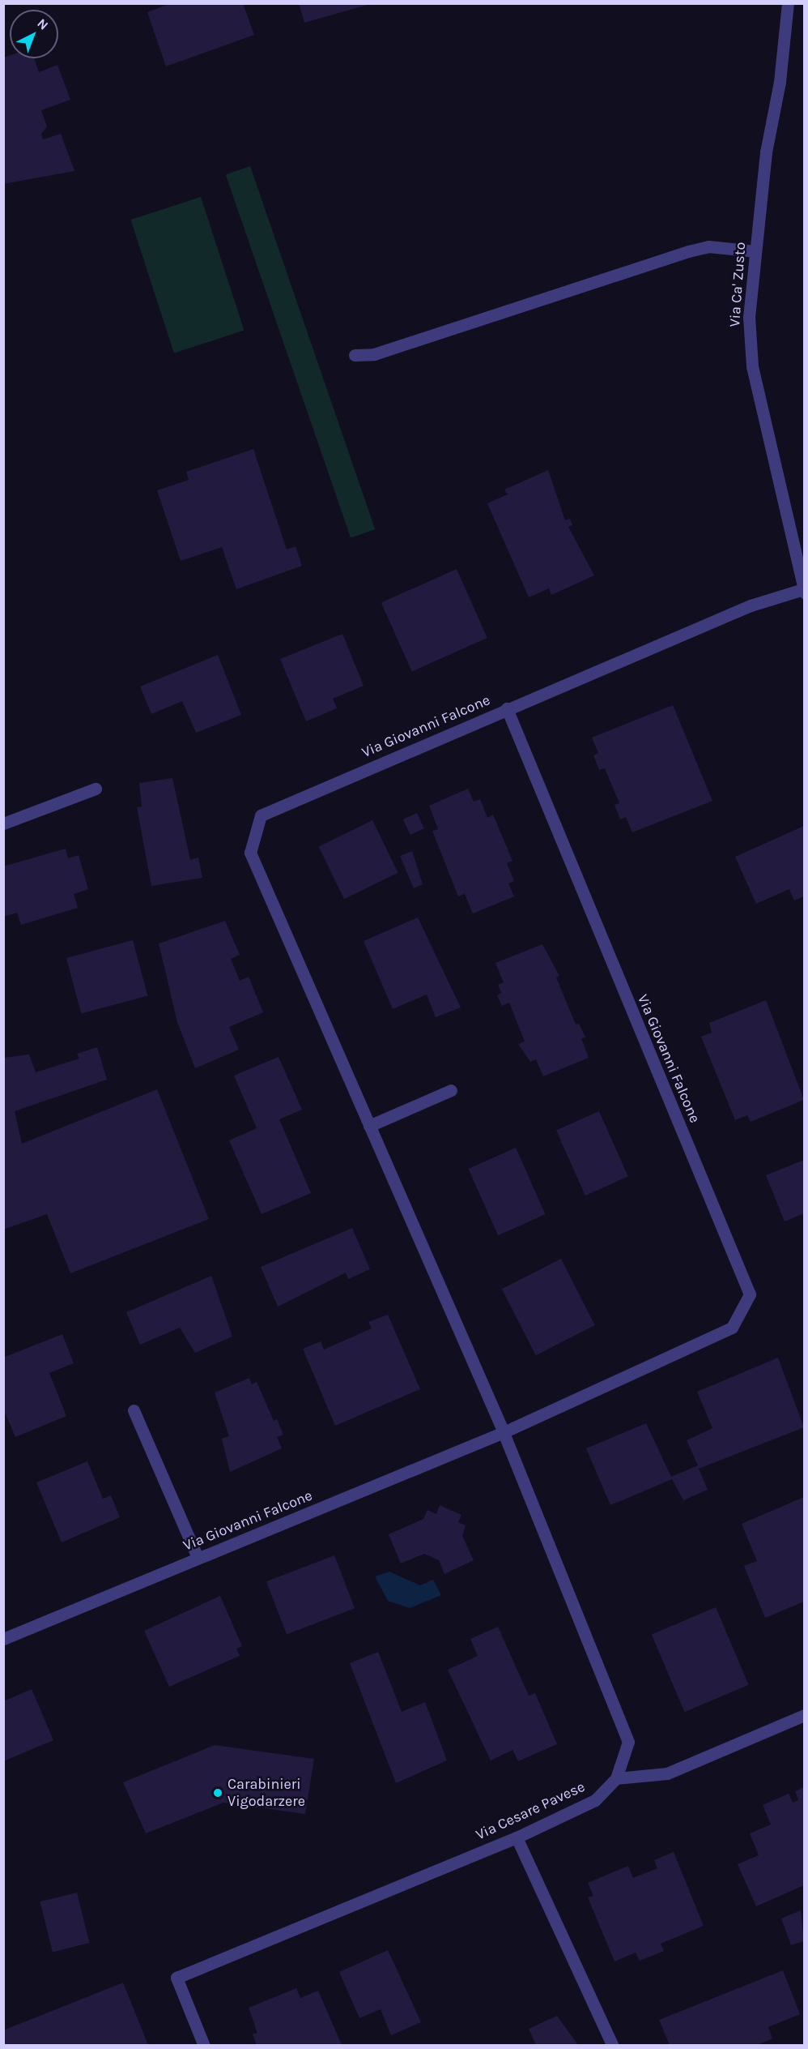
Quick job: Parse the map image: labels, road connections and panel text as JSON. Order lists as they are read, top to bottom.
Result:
{
  "streets": {
    "street": ["Via Ca' Zusto", "Via Giovanni Falcone", "Via Cesare Pavese"]
  },
  "crossings": [
    ["Via Giovanni Falcone", "Via Cesare Pavese"]
  ],
  "places": ["Carabinieri Vigodarzere"],
  "north": "top right"
}
